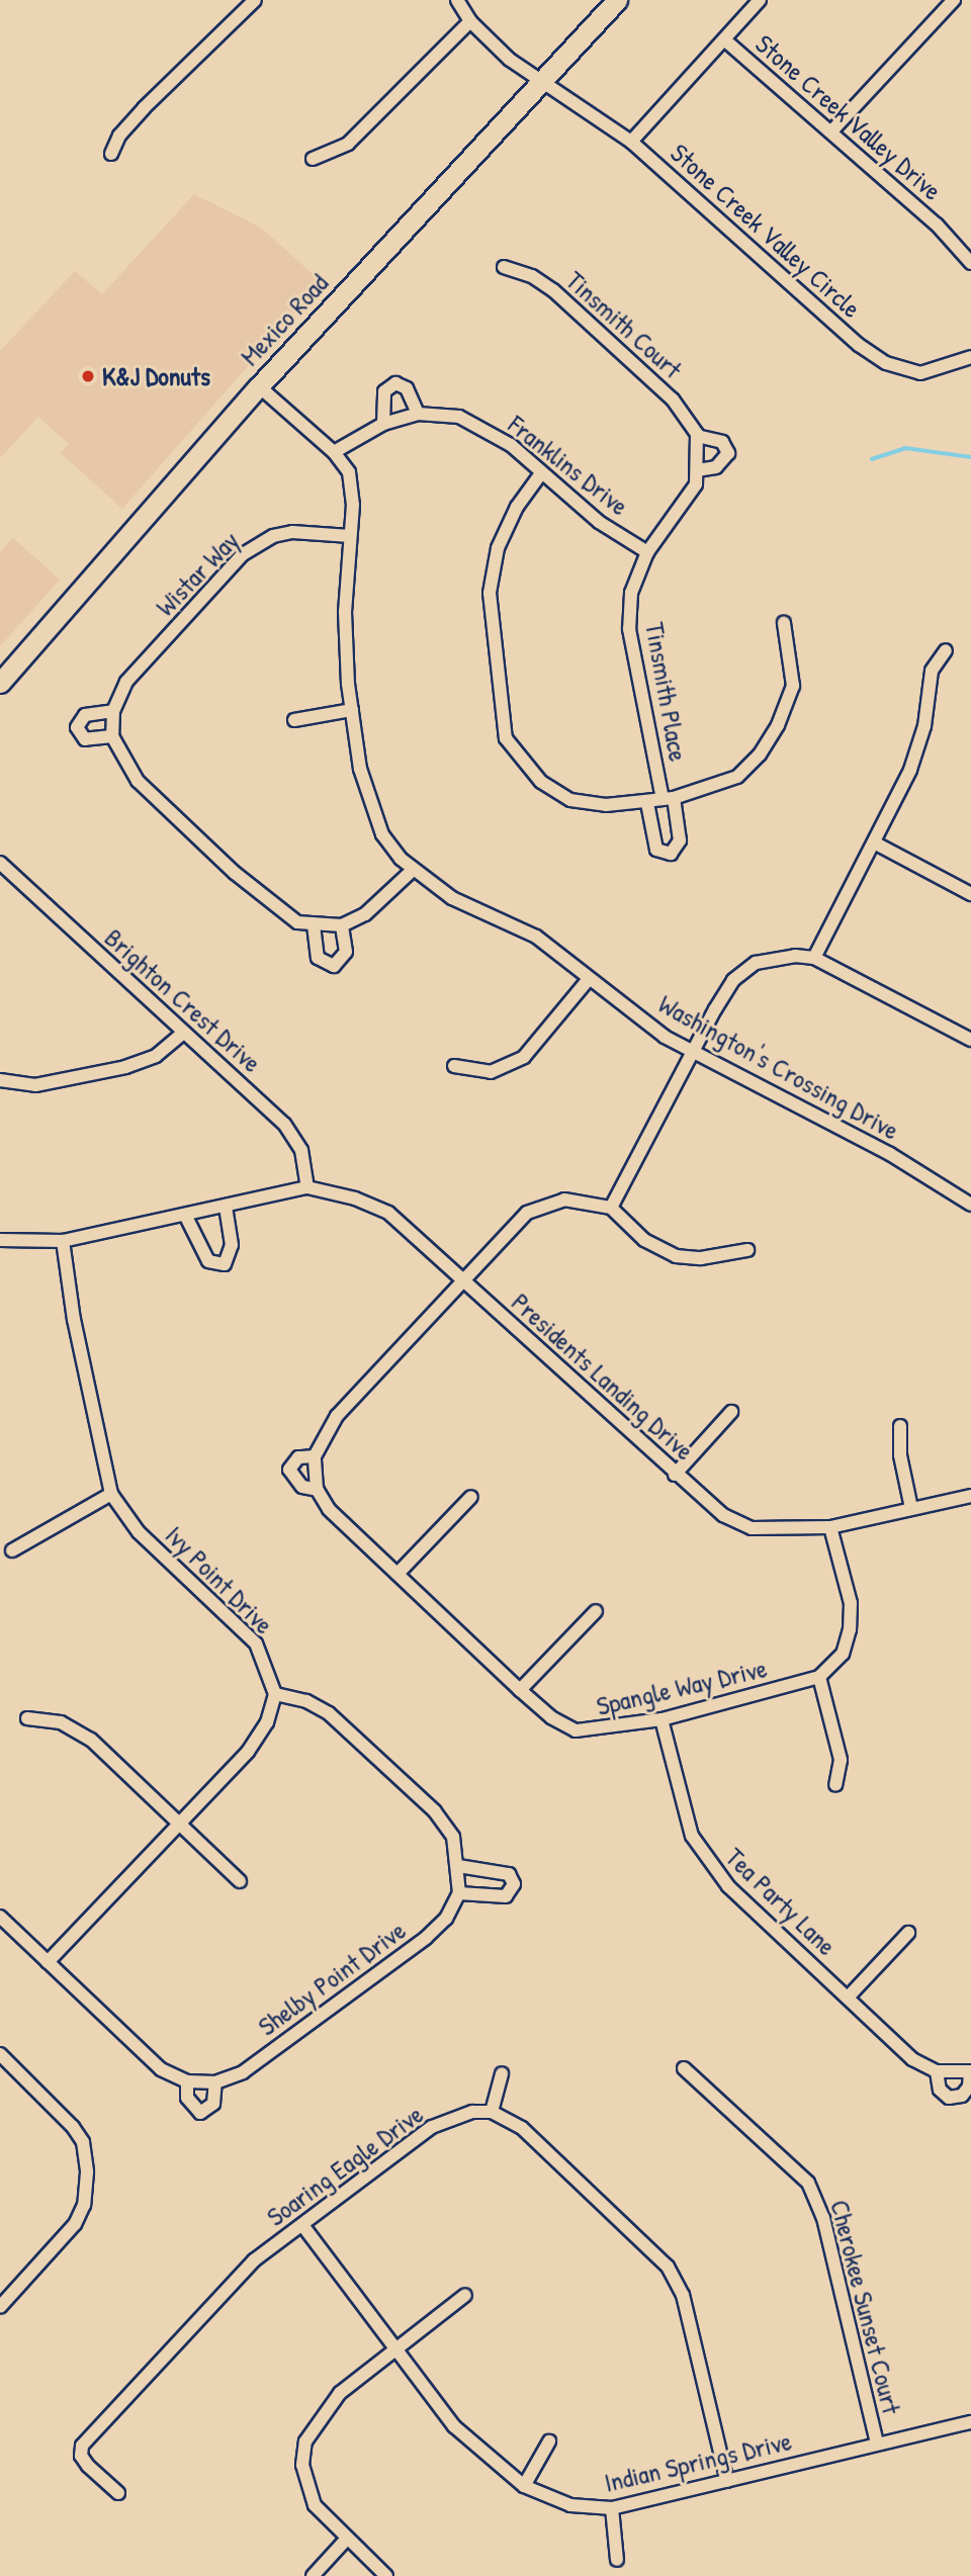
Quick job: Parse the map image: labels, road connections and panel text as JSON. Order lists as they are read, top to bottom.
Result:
{
  "streets": {
    "main road": ["Mexico Road"],
    "street": [
      "Stone Creek Valley Drive",
      "Stone Creek Valley Circle",
      "Tinsmith Court",
      "Franklins Drive",
      "Wistar Way",
      "Tinsmith Place",
      "Brighton Crest Drive",
      "Washington's Crossing Drive",
      "Presidents Landing Drive",
      "Ivy Point Drive",
      "Spangle Way Drive",
      "Tea Party Lane",
      "Shelby Point Drive",
      "Soaring Eagle Drive",
      "Cherokee Sunset Court",
      "Indian Springs Drive"
    ]
  },
  "crossings": [
    ["Stone Creek Valley Circle", "Mexico Road"],
    ["Mexico Road", "Washington's Crossing Drive"],
    ["Franklins Drive", "Tinsmith Place"],
    ["Franklins Drive", "Washington's Crossing Drive"],
    ["Wistar Way", "Washington's Crossing Drive"],
    ["Brighton Crest Drive", "Presidents Landing Drive"],
    ["Presidents Landing Drive", "Ivy Point Drive"],
    ["Presidents Landing Drive", "Spangle Way Drive"],
    ["Spangle Way Drive", "Tea Party Lane"],
    ["Soaring Eagle Drive", "Indian Springs Drive"],
    ["Cherokee Sunset Court", "Indian Springs Drive"]
  ],
  "places": ["K&J Donuts"]
}
